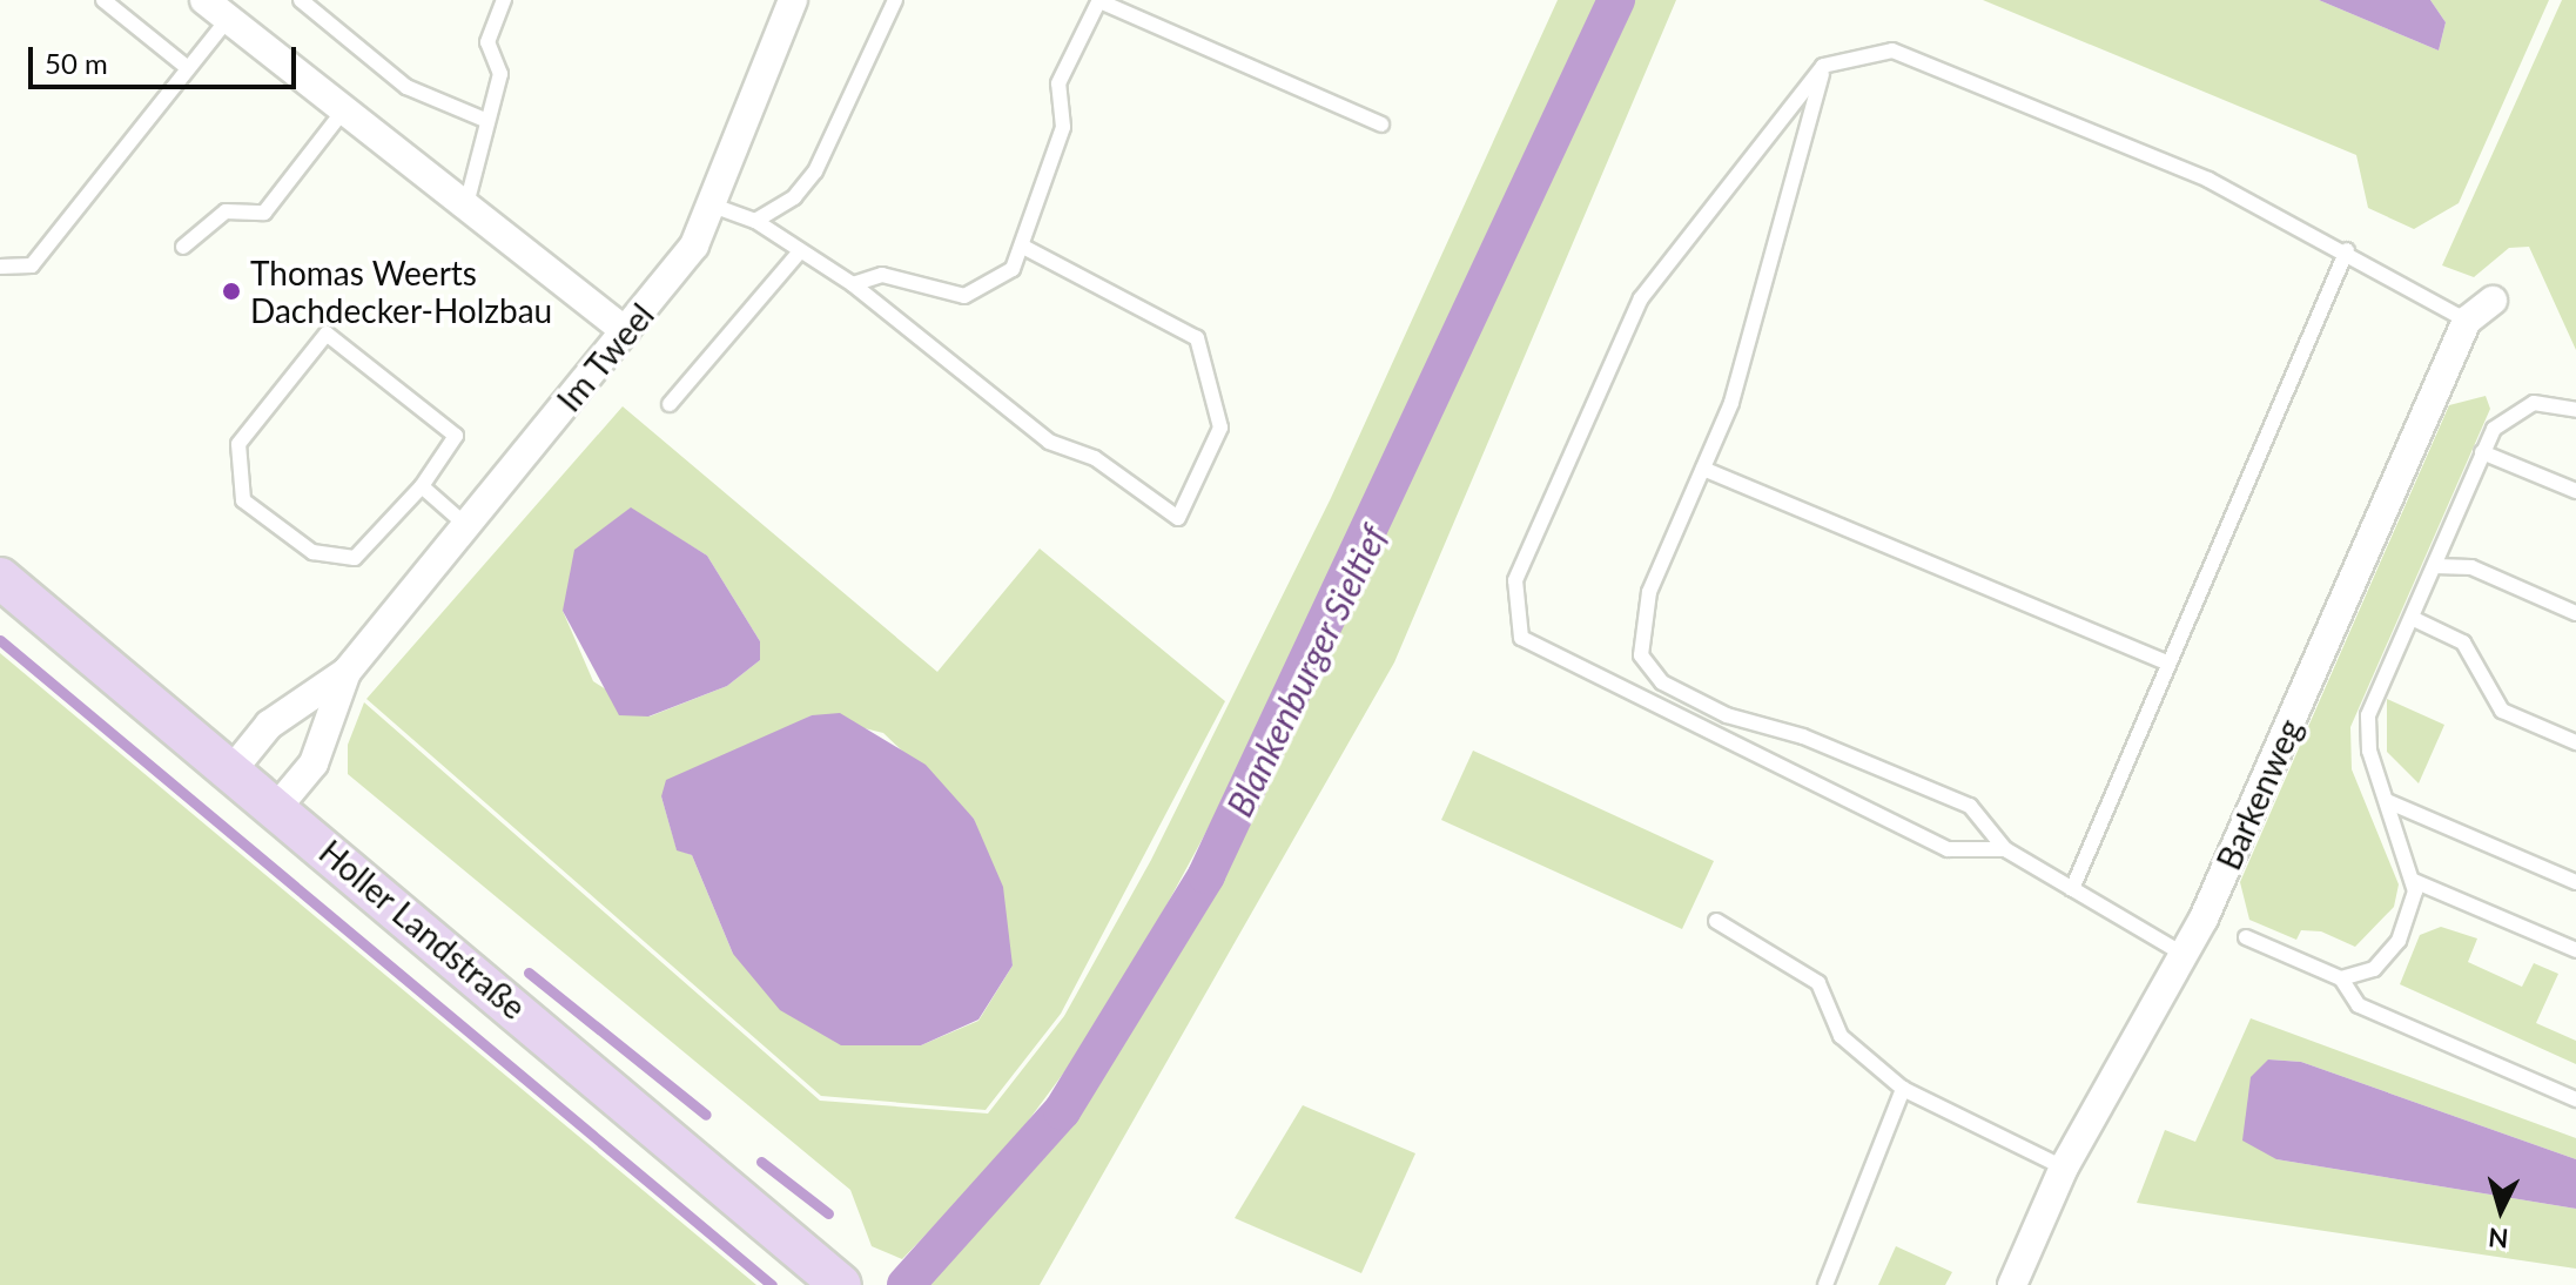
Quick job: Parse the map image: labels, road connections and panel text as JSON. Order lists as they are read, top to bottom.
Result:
{
  "streets": {
    "main road": ["Holler Landstraße"],
    "street": ["Im Tweel", "Barkenweg"]
  },
  "crossings": [
    ["Im Tweel", "Holler Landstraße"]
  ],
  "water": ["Blankenburger Sieltief"],
  "places": ["Thomas Weerts Dachdecker-Holzbau"],
  "scale_bar": "50 m",
  "north": "bottom"
}
